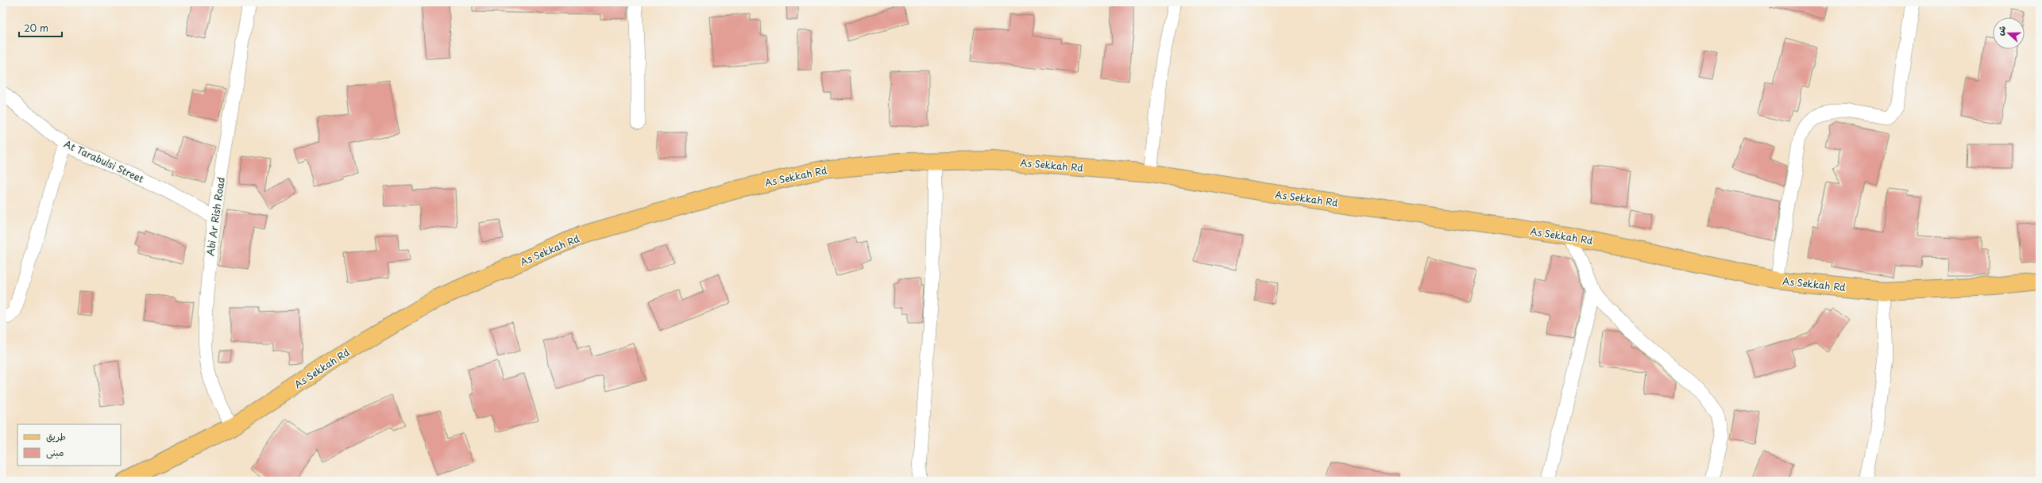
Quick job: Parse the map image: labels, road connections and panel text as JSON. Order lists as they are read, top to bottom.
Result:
{
  "streets": {
    "main road": ["As Sekkah Rd"],
    "street": ["At Tarabulsi Street", "Abi Ar Rish Road"]
  },
  "crossings": [
    ["At Tarabulsi Street", "Abi Ar Rish Road"],
    ["As Sekkah Rd", "Abi Ar Rish Road"]
  ],
  "legend": ["طريق", "مبنى"],
  "scale_bar": "20 m",
  "north": "left"
}
